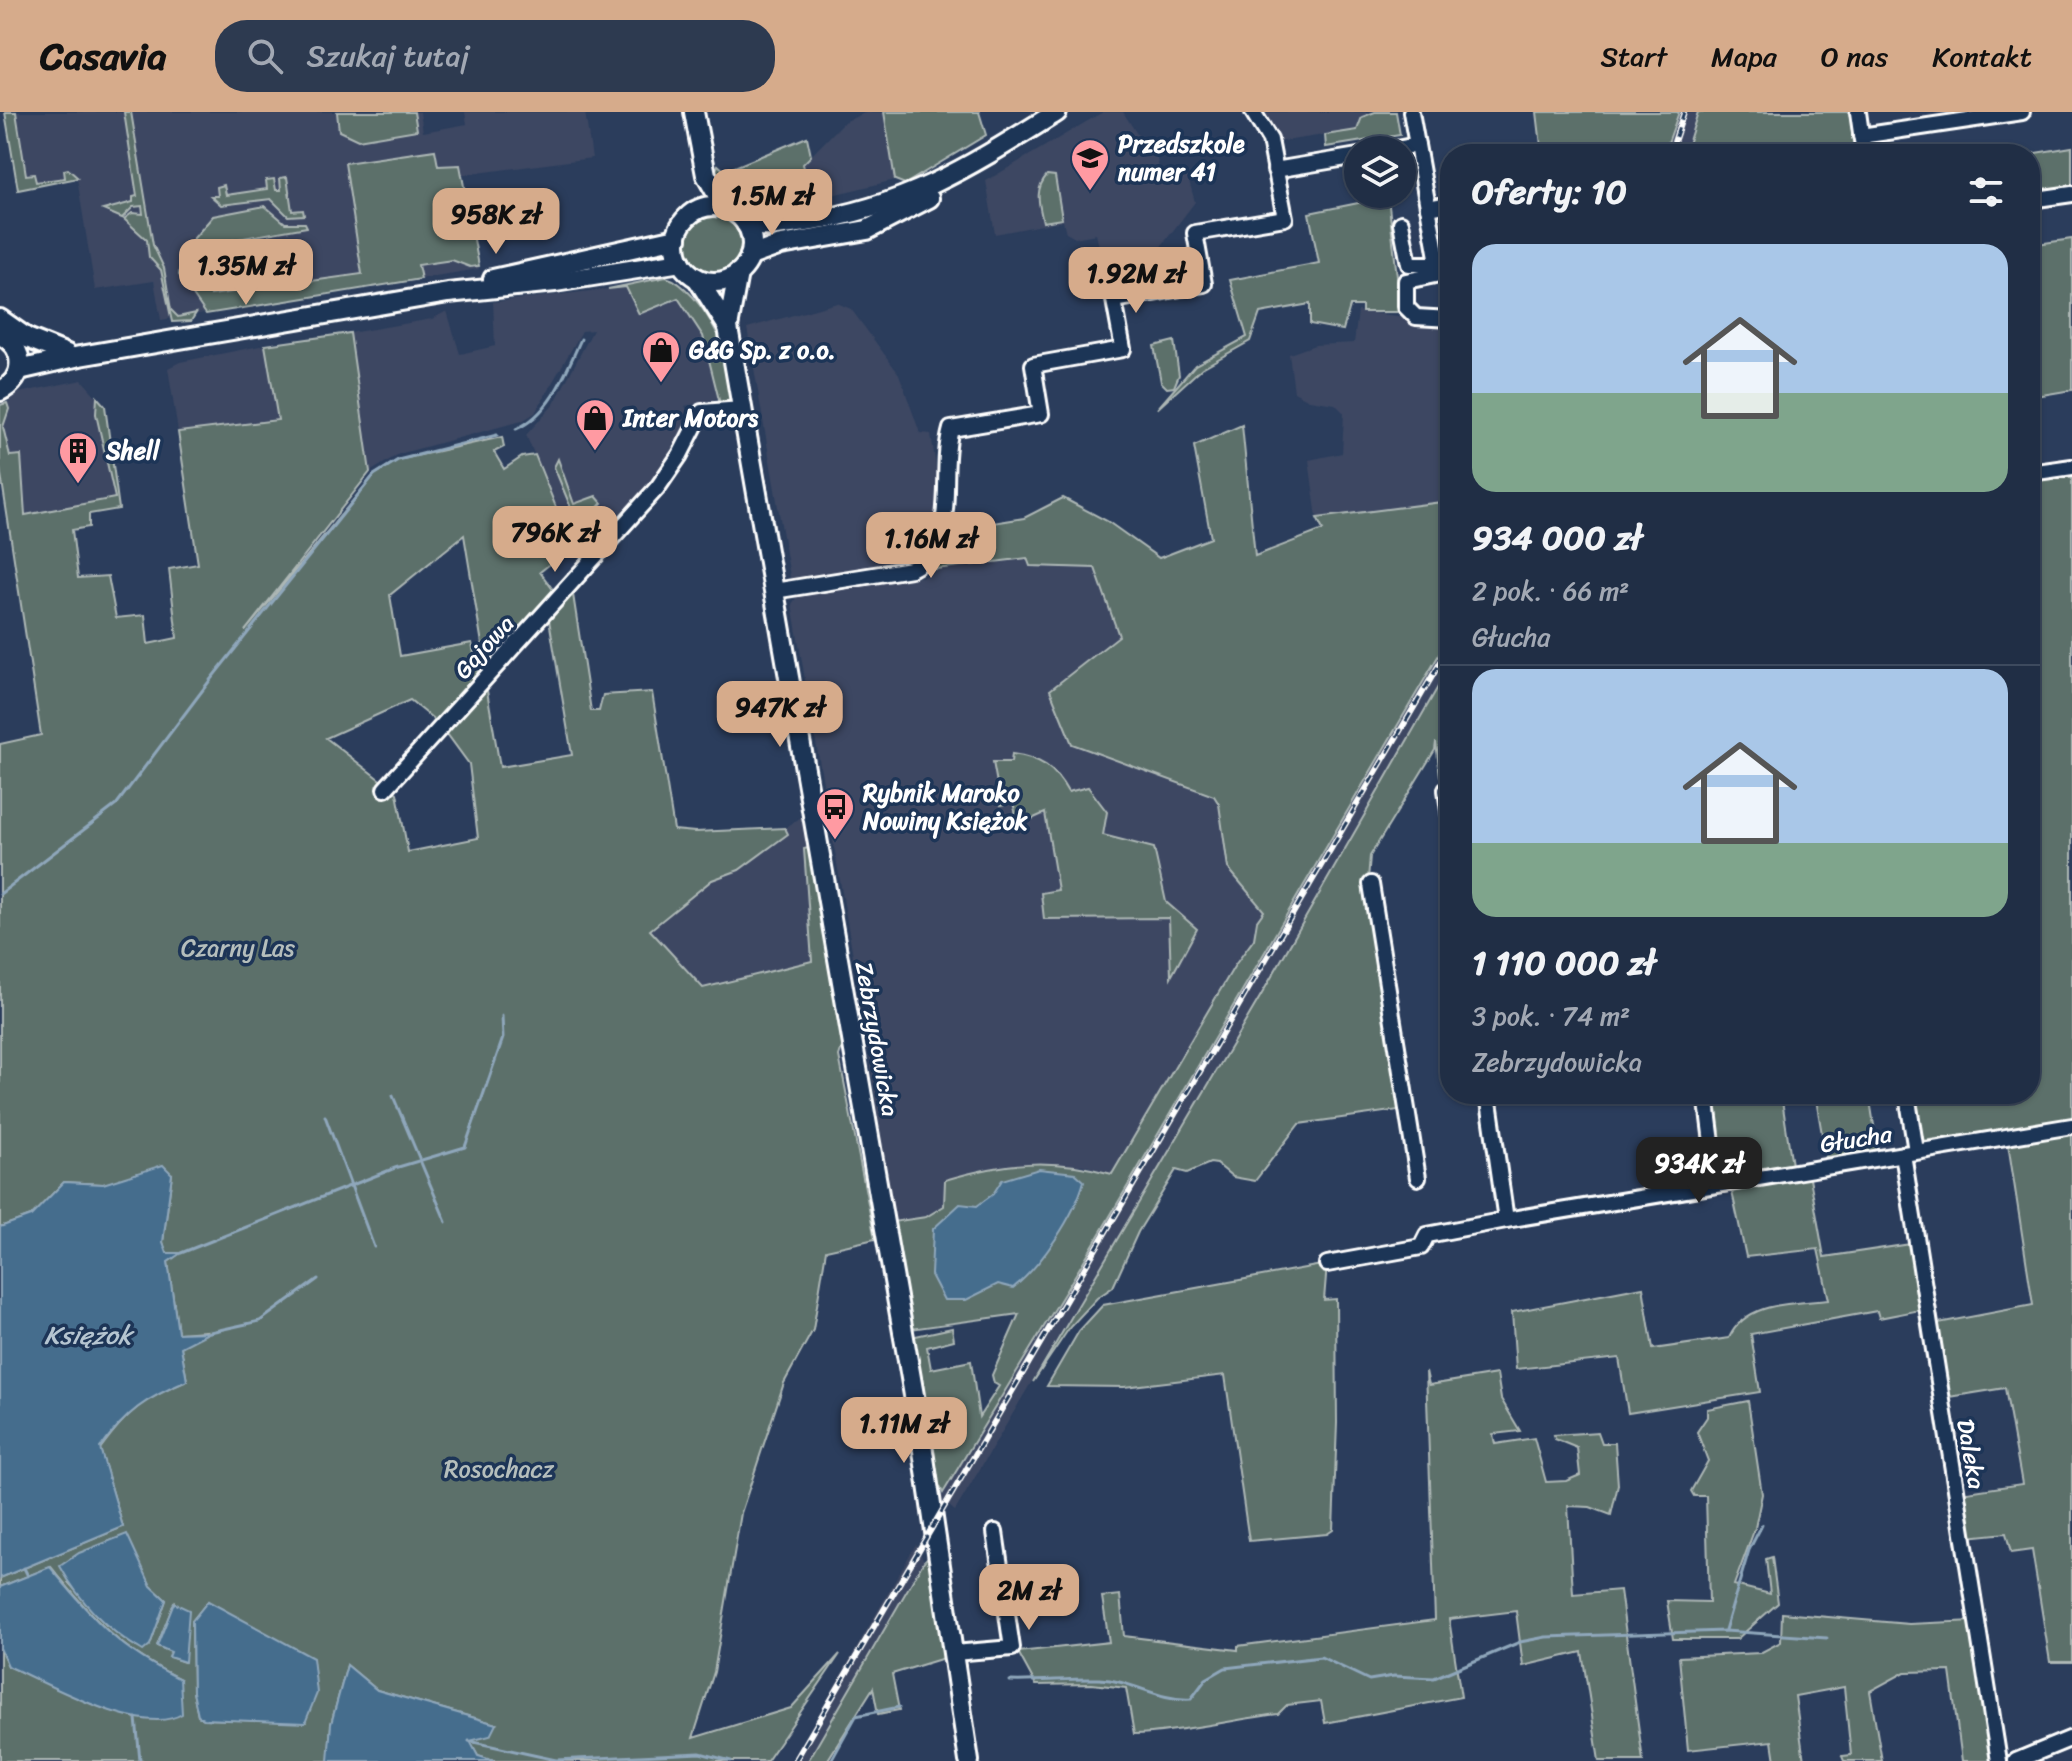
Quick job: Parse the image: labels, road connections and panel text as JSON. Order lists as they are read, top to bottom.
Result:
{
  "streets": {
    "street": [
      "Gajowa",
      "Zebrzydowicka",
      "Głucha",
      "Daleka"
    ]
  },
  "crossings": [
    ["Gajowa", "Zebrzydowicka"],
    ["Głucha", "Daleka"]
  ],
  "water": ["Księżok"],
  "parks": ["Czarny Las", "Rosochacz"],
  "places": {
    "school or university": ["Przedszkole numer 41"],
    "shop": ["G&G Sp. z o.o.", "Inter Motors"],
    "building": ["Shell"],
    "bus stop": ["Rybnik Maroko Nowiny Księżok"]
  },
  "page": {
    "header": "Casavia",
    "search": "Szukaj tutaj",
    "nav": [
      "Start",
      "Mapa",
      "O nas",
      "Kontakt"
    ],
    "heading": "Oferty: 10",
    "price": [
      "1.5M zł",
      "958K zł",
      "1.35M zł",
      "1.92M zł",
      "796K zł",
      "1.16M zł",
      "947K zł",
      "934K zł",
      "1.11M zł",
      "2M zł"
    ],
    "list": [
      {
        "name": "934 000 zł",
        "note": "2 pok. · 66 m² · Głucha"
      },
      {
        "name": "1 110 000 zł",
        "note": "3 pok. · 74 m² · Zebrzydowicka"
      }
    ]
  }
}
